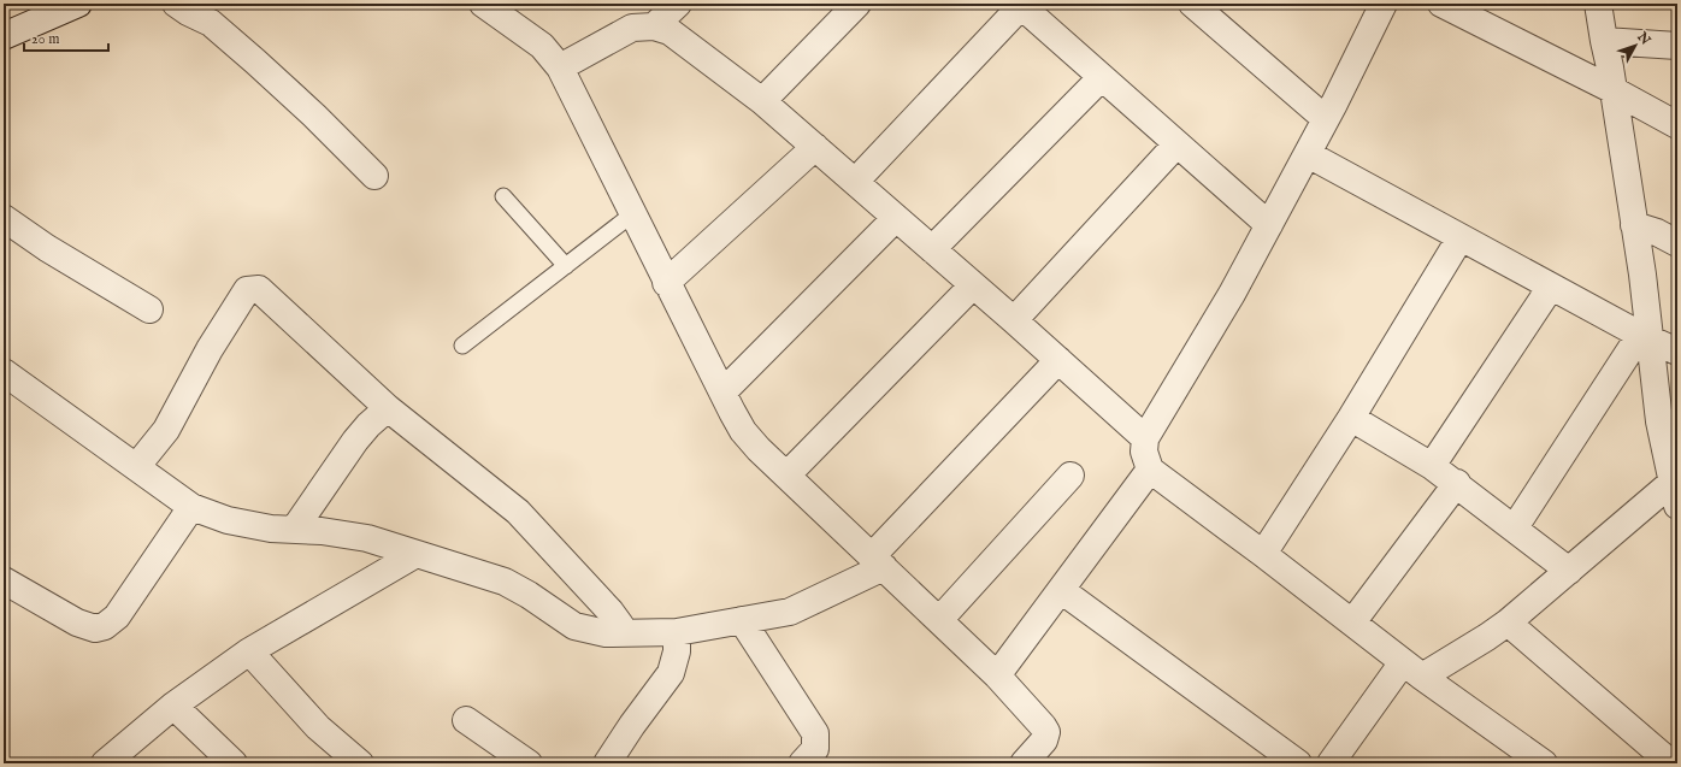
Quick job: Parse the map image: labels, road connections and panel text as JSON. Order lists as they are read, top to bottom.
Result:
{
  "scale_bar": "20 m",
  "north": "top right"
}
